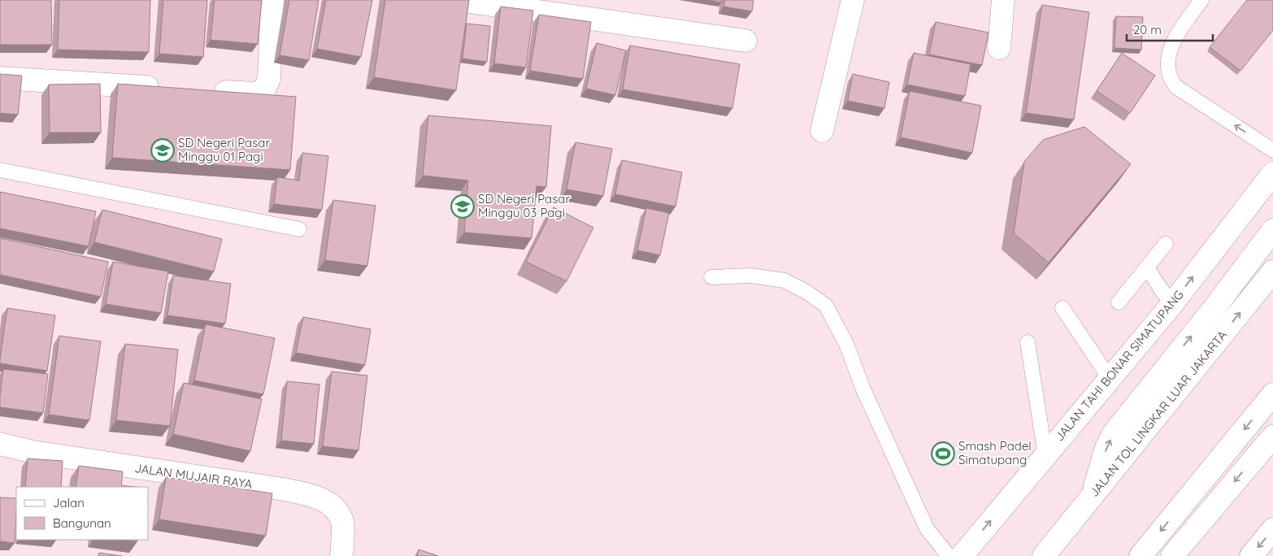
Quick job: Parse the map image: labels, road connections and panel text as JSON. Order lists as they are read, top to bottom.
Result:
{
  "streets": {
    "main road": ["JALAN TAHI BONAR SIMATUPANG", "JALAN TOL LINGKAR LUAR JAKARTA", "JALAN MUJAIR RAYA"]
  },
  "places": {
    "school or university": ["SD Negeri Pasar Minggu 01 Pagi", "SD Negeri Pasar Minggu 03 Pagi"],
    "sports": ["Smash Padel Simatupang"]
  },
  "legend": ["Jalan", "Bangunan"],
  "scale_bar": "20 m"
}
